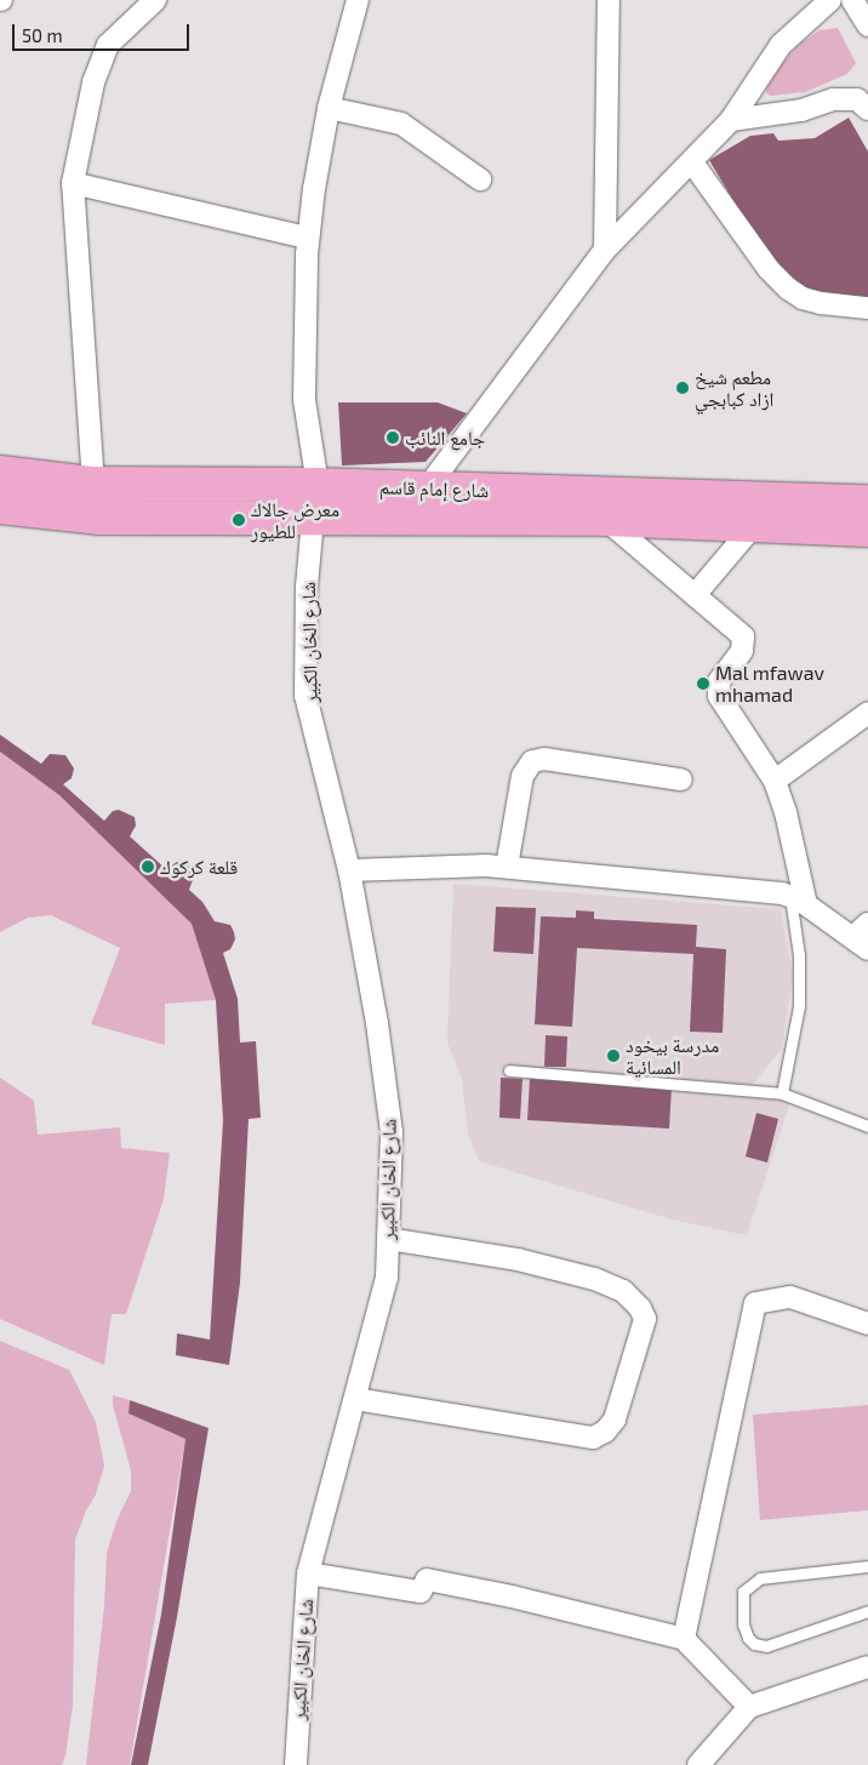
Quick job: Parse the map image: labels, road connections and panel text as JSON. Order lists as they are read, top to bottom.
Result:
{
  "streets": {
    "main road": ["شارع إمام قاسم"],
    "street": ["شارع الخان الكبير"]
  },
  "crossings": [
    ["شارع إمام قاسم", "شارع الخان الكبير"]
  ],
  "places": [
    "مطعم شيخ ازاد كبابجي",
    "جامع النائب",
    "معرض جالاك للطيور",
    "Mal mfawav mhamad",
    "قلعة كركوك",
    "مدرسة بيخود المسائية"
  ],
  "scale_bar": "50 m"
}
